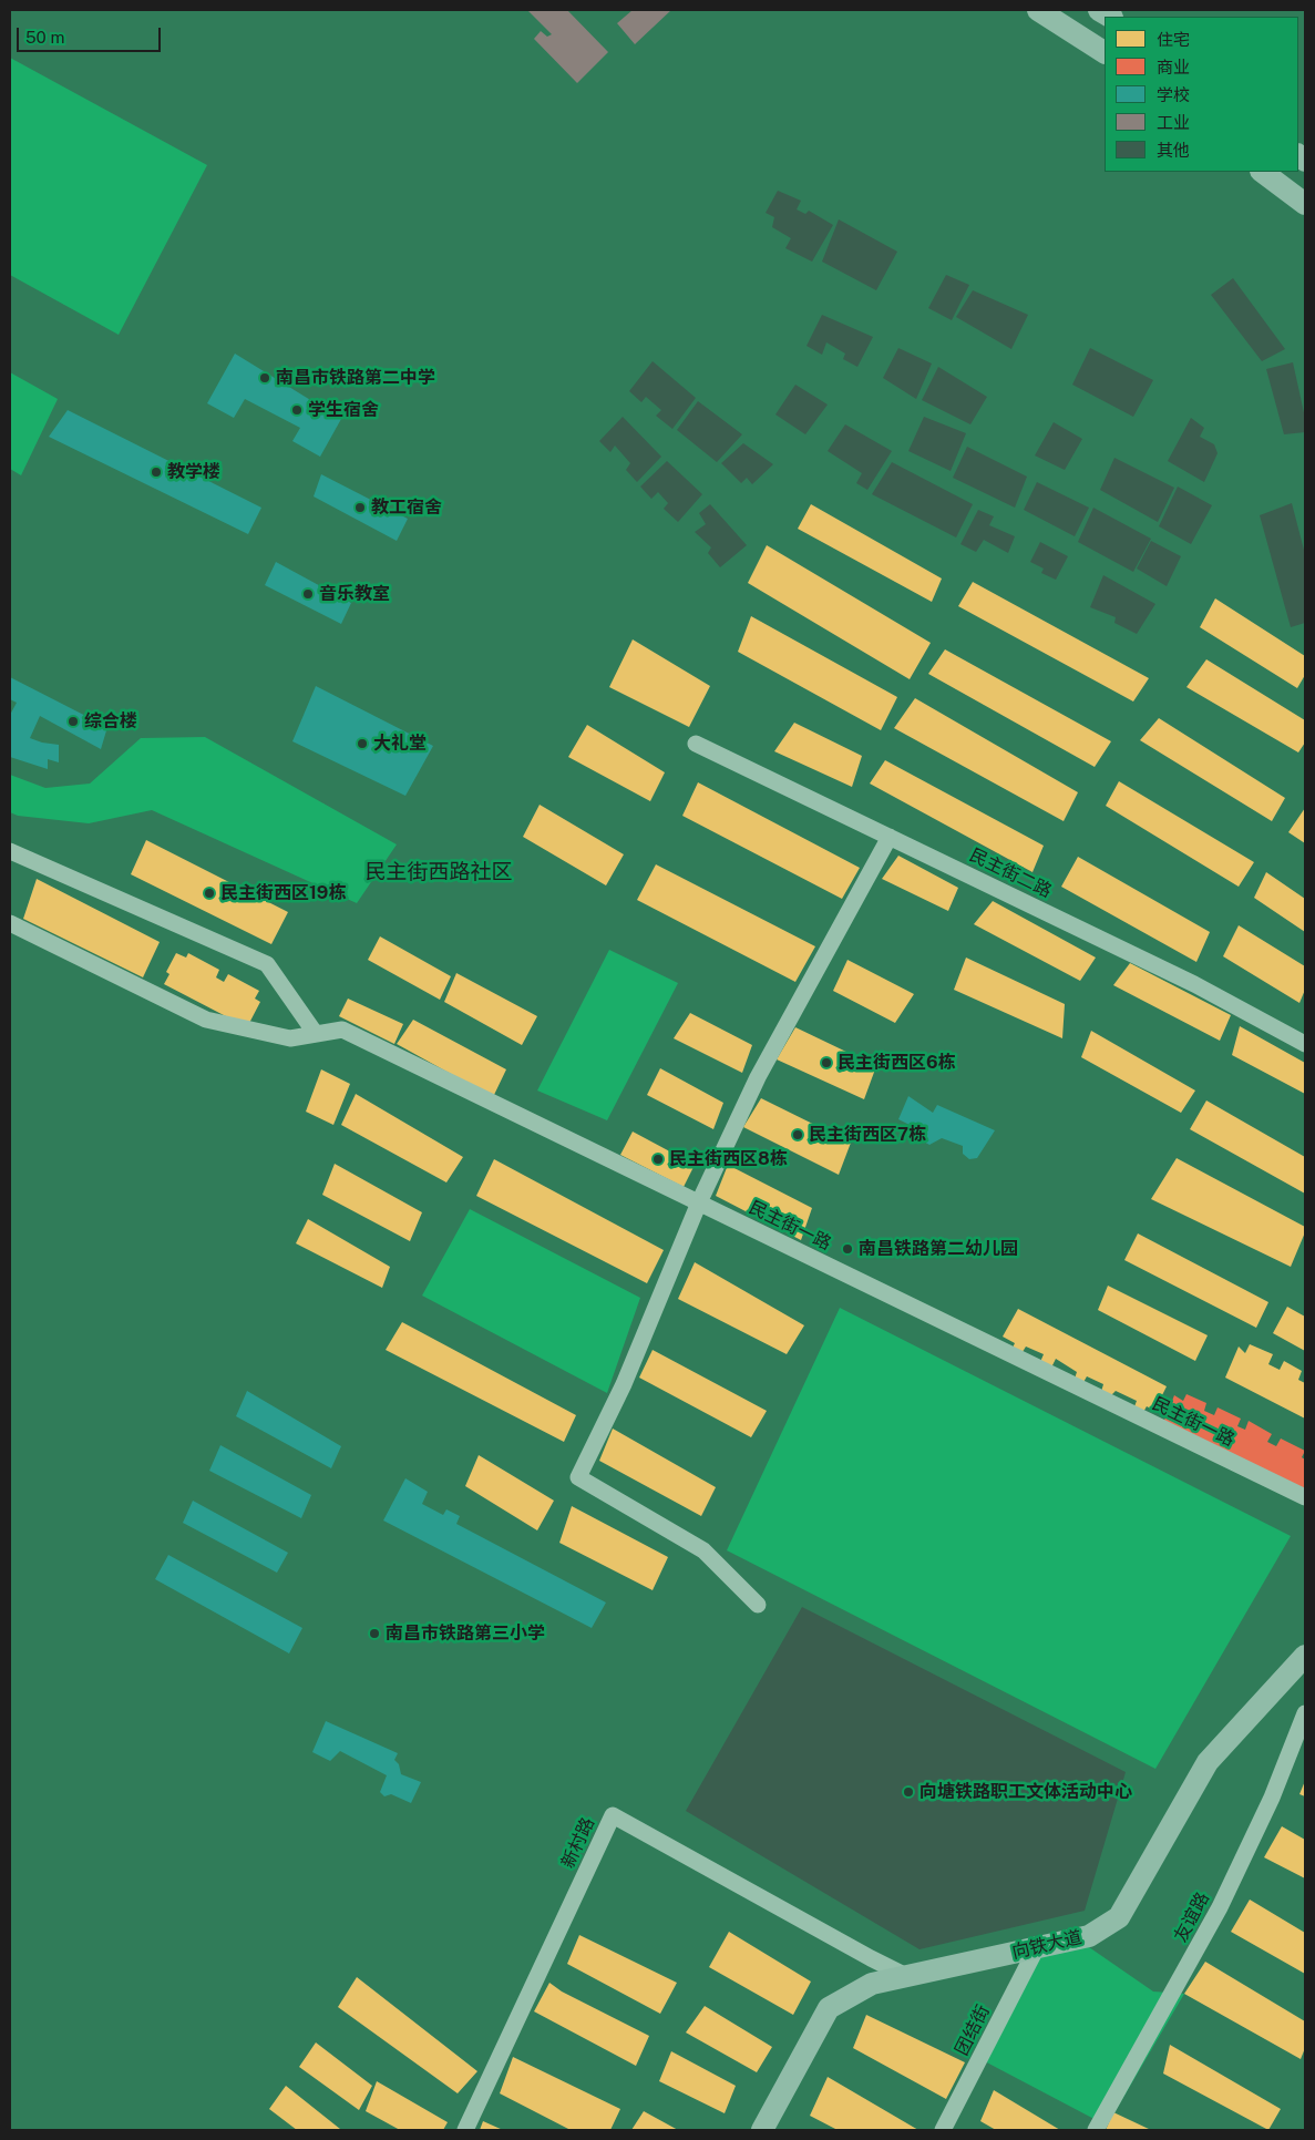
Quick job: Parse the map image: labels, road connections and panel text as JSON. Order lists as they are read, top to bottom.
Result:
{
  "streets": {
    "street": [
      "民主街二路",
      "民主街一路",
      "新村路",
      "友谊路",
      "向铁大道",
      "团结街"
    ]
  },
  "crossings": [
    ["新村路", "向铁大道"],
    ["向铁大道", "团结街"]
  ],
  "districts": ["民主街西路社区"],
  "places": [
    "南昌市铁路第二中学",
    "学生宿舍",
    "教学楼",
    "教工宿舍",
    "音乐教室",
    "综合楼",
    "大礼堂",
    "民主街西区19栋",
    "民主街西区6栋",
    "民主街西区7栋",
    "民主街西区8栋",
    "南昌铁路第二幼儿园",
    "南昌市铁路第三小学",
    "向塘铁路职工文体活动中心"
  ],
  "legend": [
    "住宅",
    "商业",
    "学校",
    "工业",
    "其他"
  ],
  "scale_bar": "50 m"
}
